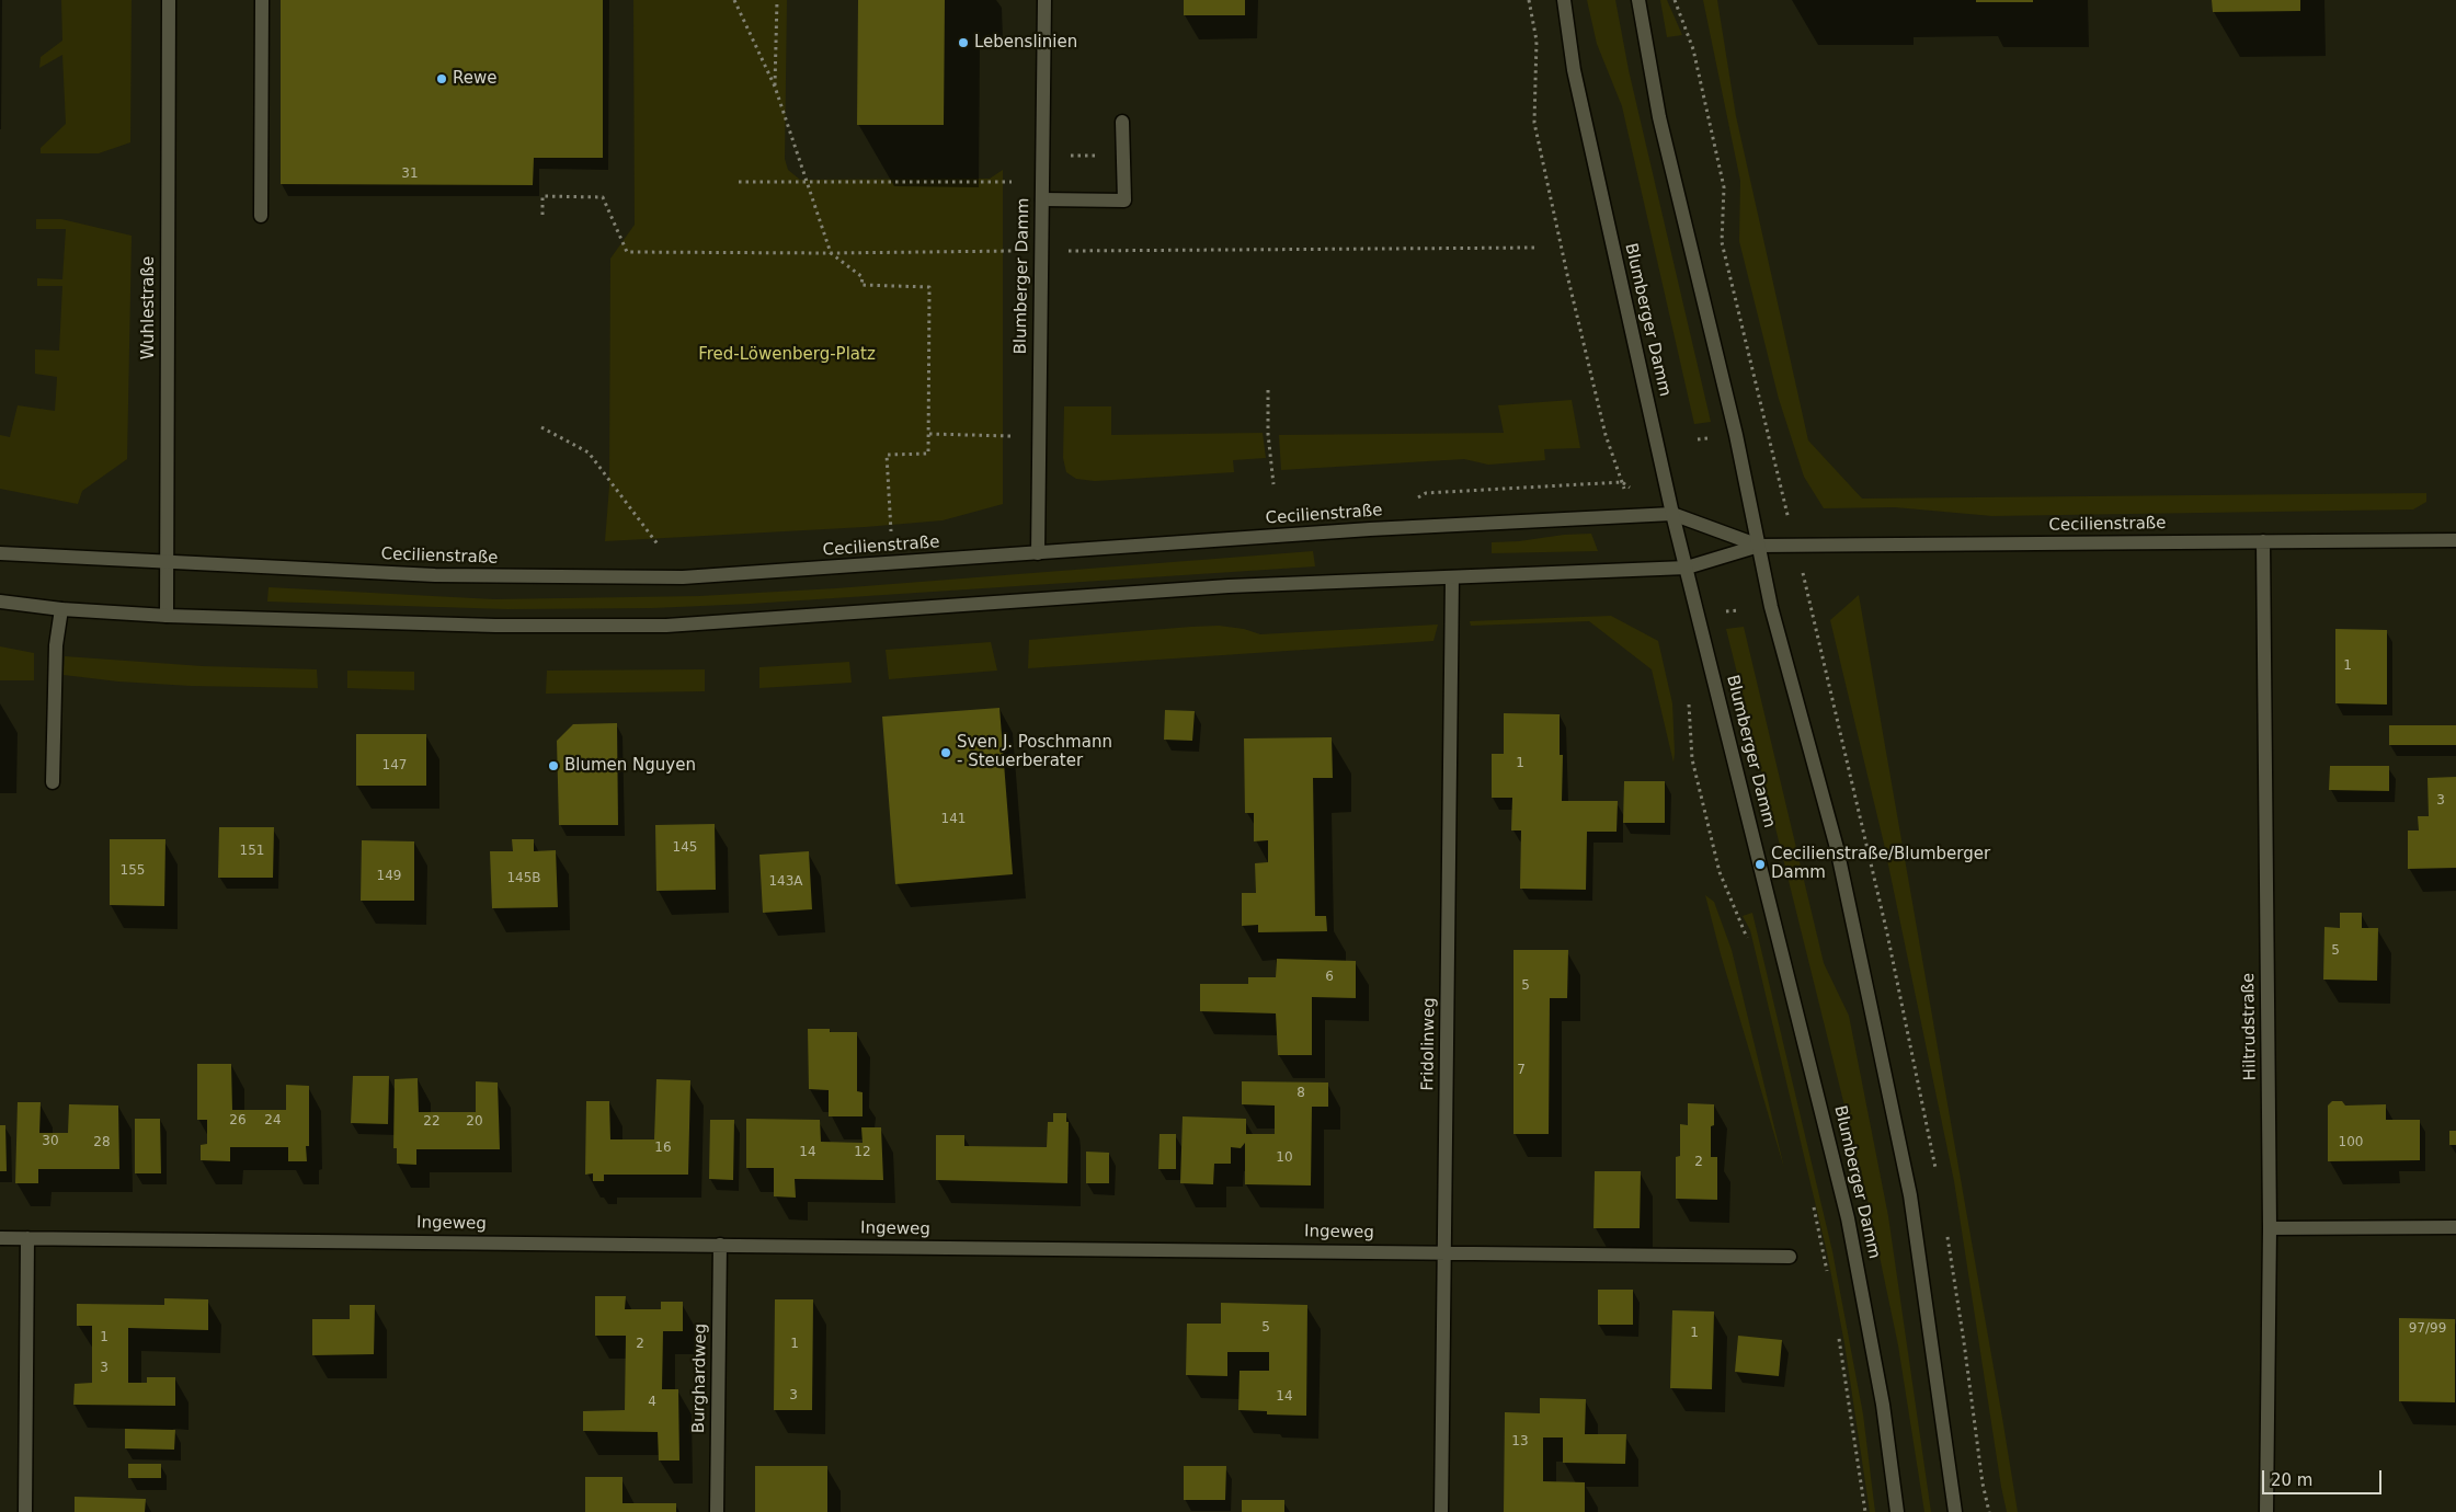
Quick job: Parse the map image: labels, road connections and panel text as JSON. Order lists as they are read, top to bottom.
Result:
{
  "streets": {
    "street": [
      "Blumberger Damm",
      "Wuhlestraße",
      "Cecilienstraße",
      "Hiltrudstraße",
      "Fridolinweg",
      "Ingeweg",
      "Burghardweg"
    ]
  },
  "crossings": [
    ["Blumberger Damm", "Cecilienstraße"],
    ["Wuhlestraße", "Cecilienstraße"],
    ["Cecilienstraße", "Hiltrudstraße"],
    ["Cecilienstraße", "Fridolinweg"],
    ["Fridolinweg", "Ingeweg"],
    ["Ingeweg", "Burghardweg"]
  ],
  "parks": ["Fred-Löwenberg-Platz"],
  "places": [
    "Lebenslinien",
    "Rewe",
    "Sven J. Poschmann - Steuerberater",
    "Blumen Nguyen",
    "Cecilienstraße/Blumberger Damm"
  ],
  "house_numbers": [
    "31",
    "1",
    "1",
    "147",
    "3",
    "141",
    "145",
    "151",
    "155",
    "149",
    "145B",
    "143A",
    "5",
    "6",
    "5",
    "7",
    "8",
    "26",
    "24",
    "22",
    "20",
    "30",
    "28",
    "100",
    "16",
    "14",
    "12",
    "10",
    "2",
    "5",
    "97/99",
    "1",
    "1",
    "2",
    "1",
    "3",
    "3",
    "14",
    "4",
    "13"
  ],
  "scale_bar": "20 m"
}
